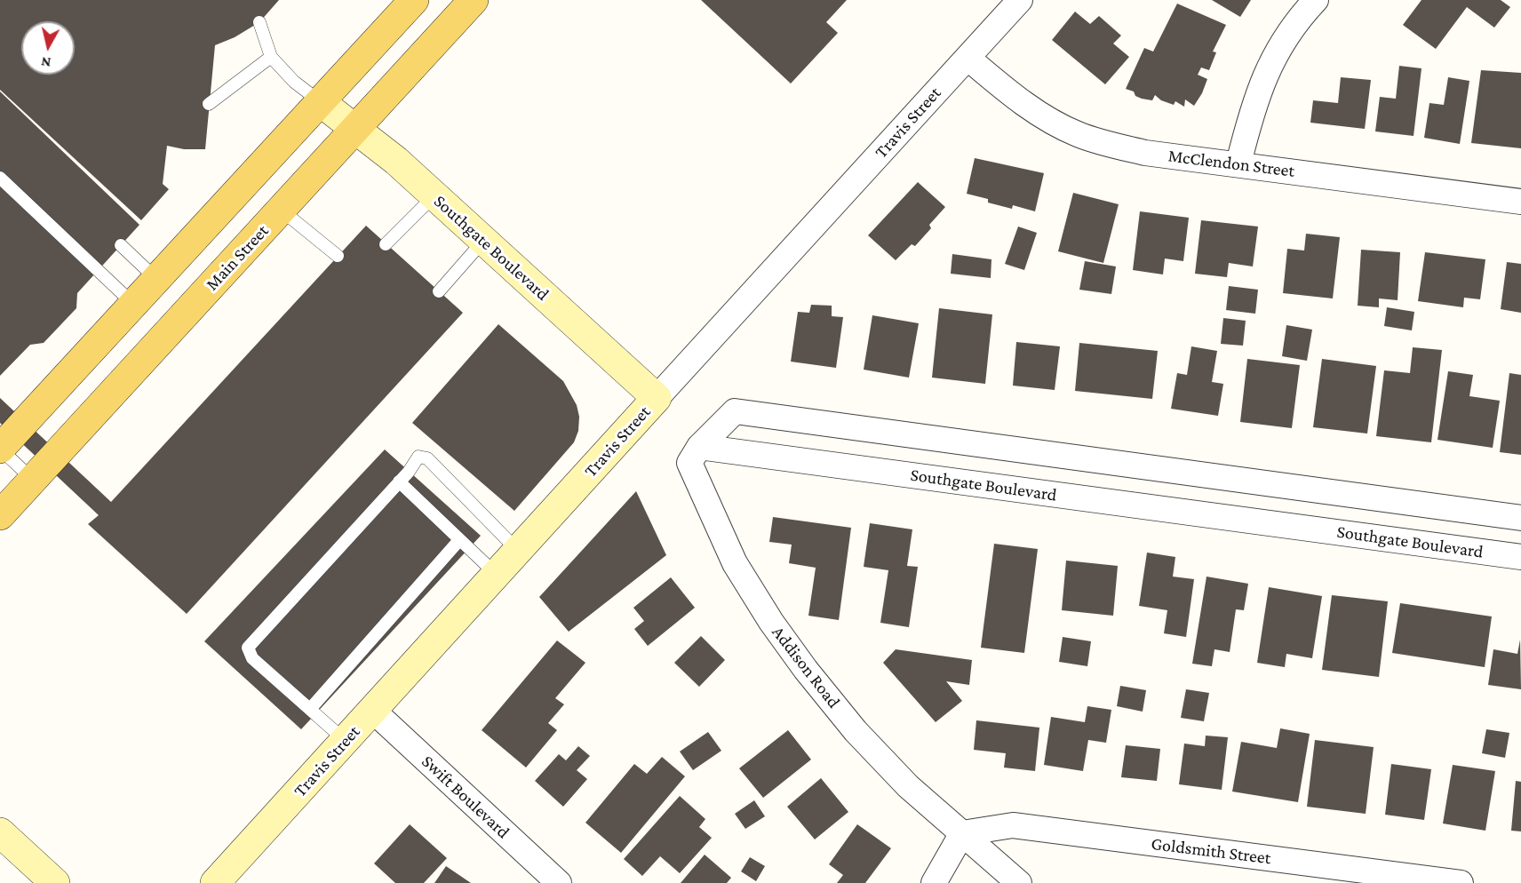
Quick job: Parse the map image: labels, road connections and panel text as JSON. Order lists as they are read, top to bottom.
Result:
{
  "streets": {
    "main road": ["Main Street"],
    "street": [
      "Travis Street",
      "McClendon Street",
      "Southgate Boulevard",
      "Addison Road",
      "Swift Boulevard",
      "Goldsmith Street"
    ]
  },
  "crossings": [
    ["Travis Street", "McClendon Street"],
    ["Travis Street", "Southgate Boulevard"],
    ["Travis Street", "Swift Boulevard"],
    ["Southgate Boulevard", "Main Street"],
    ["Southgate Boulevard", "Addison Road"],
    ["Addison Road", "Goldsmith Street"]
  ],
  "north": "bottom"
}
